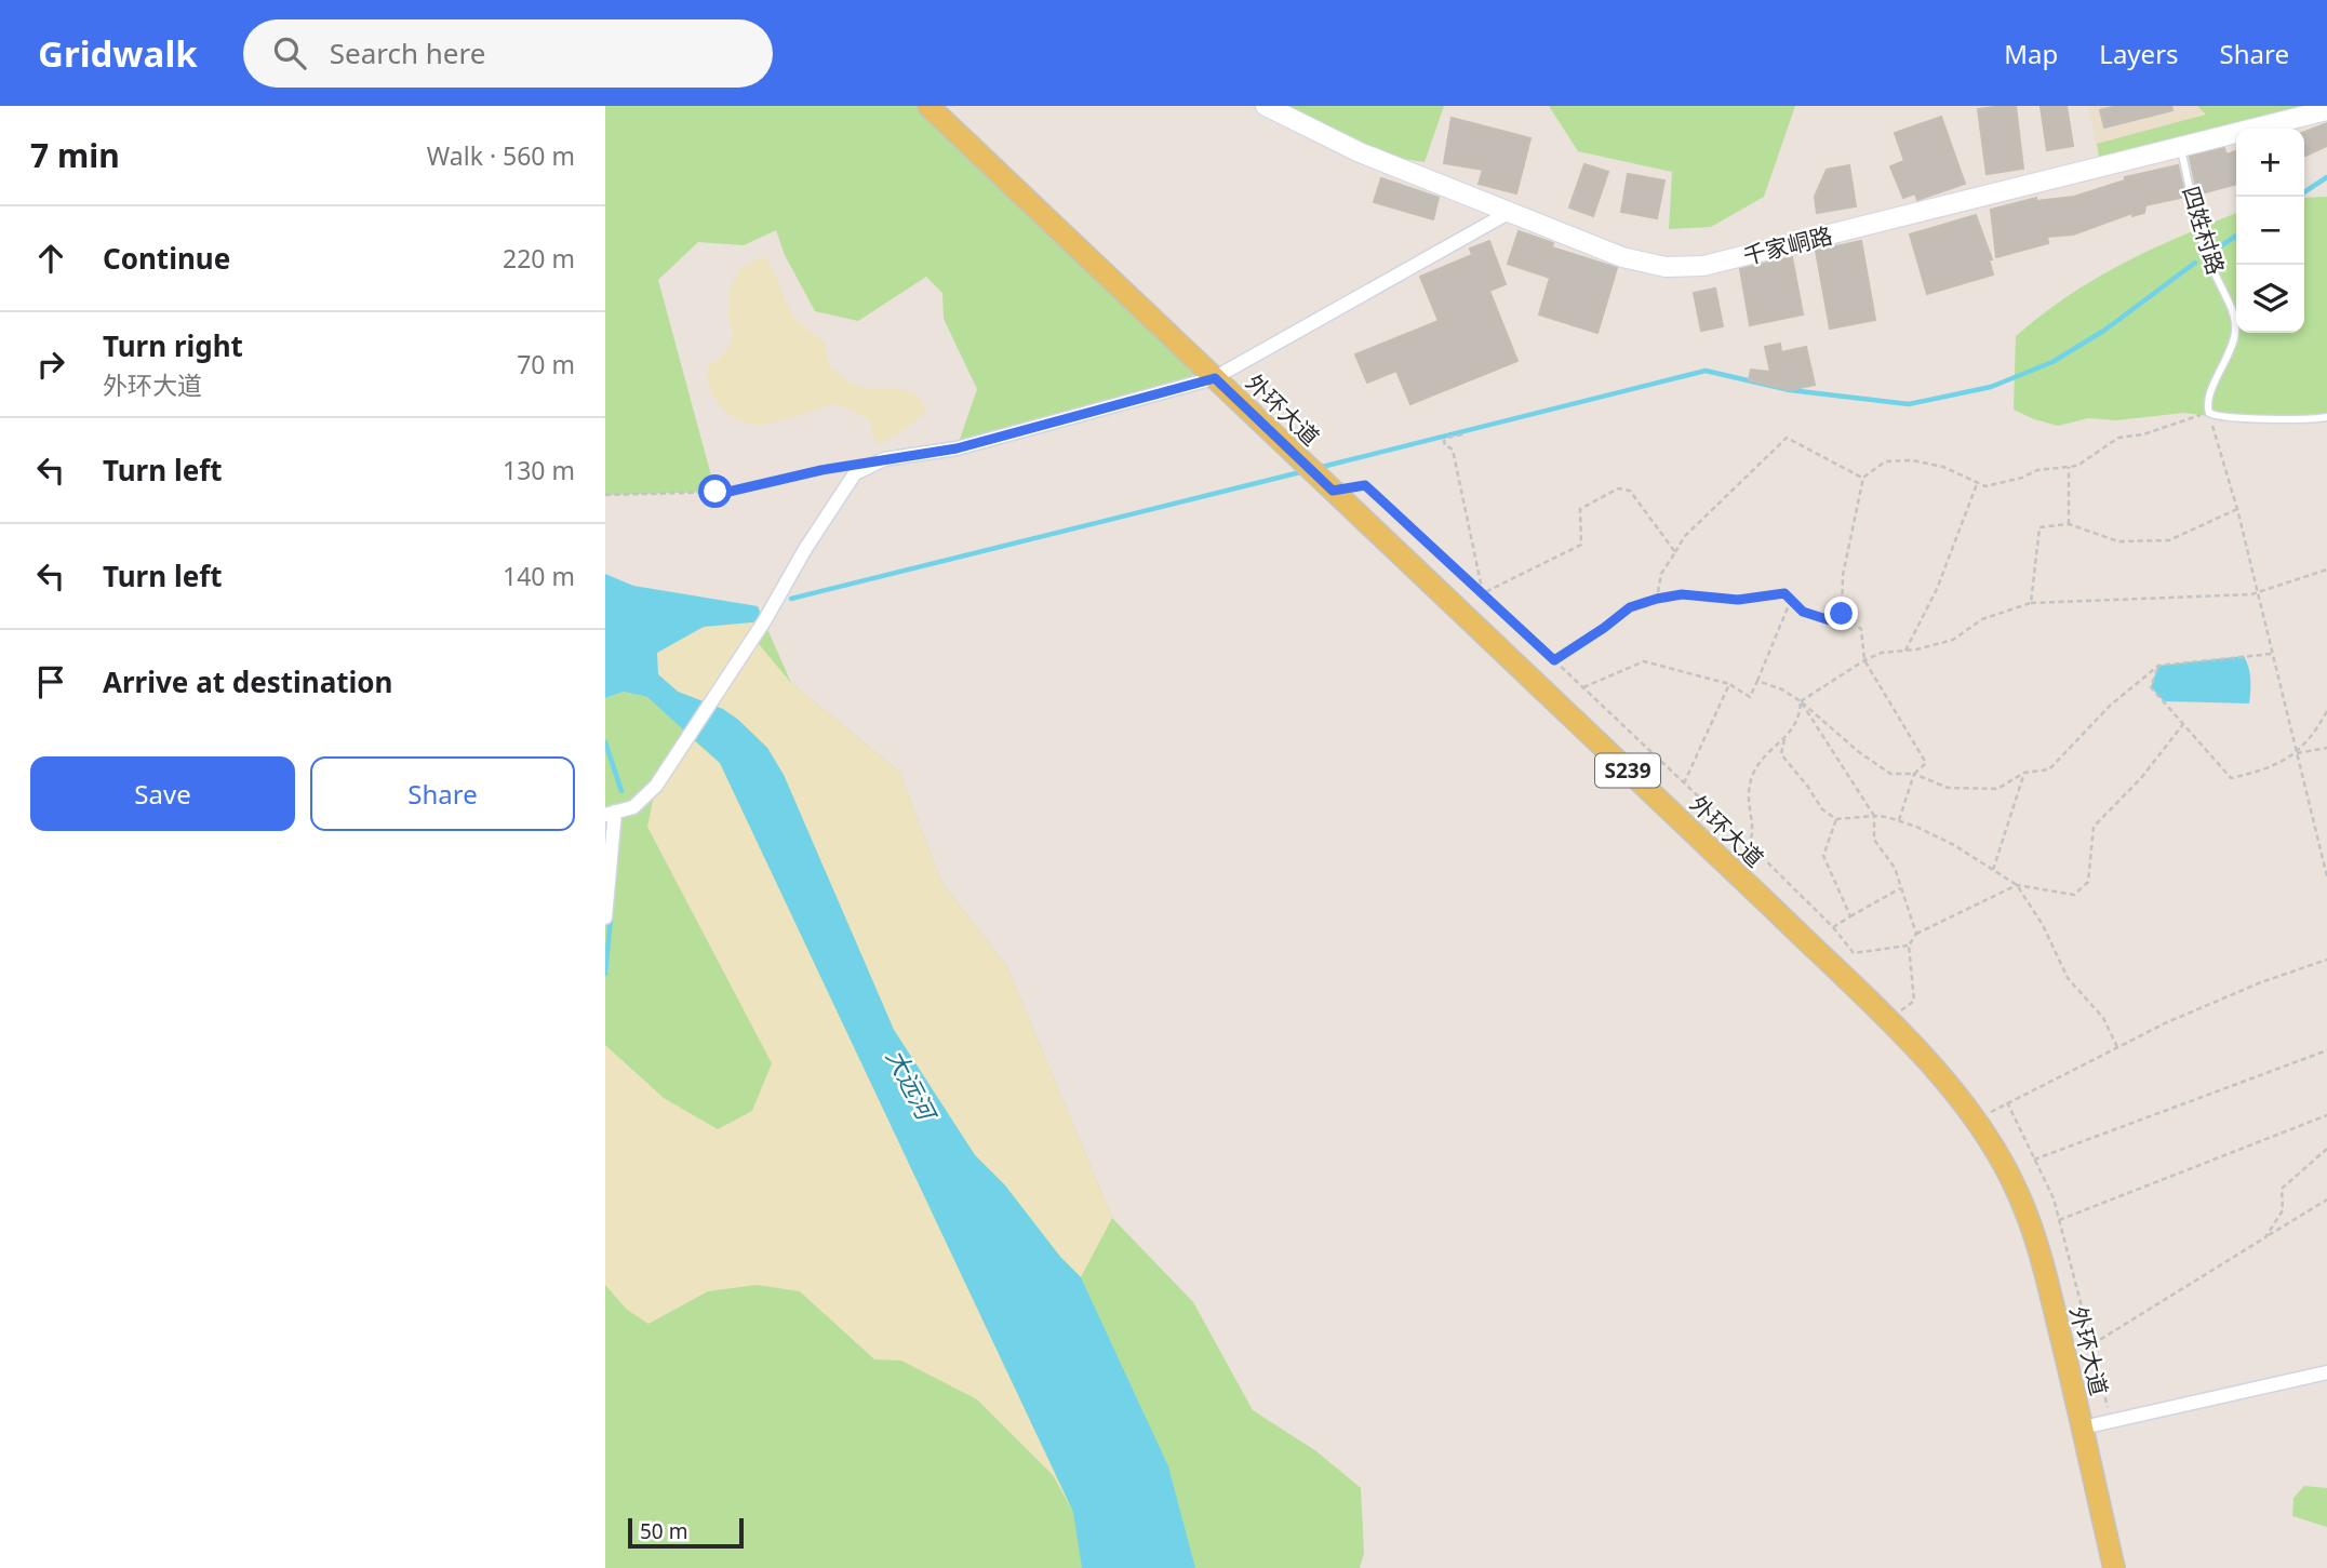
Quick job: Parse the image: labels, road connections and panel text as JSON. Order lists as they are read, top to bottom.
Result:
{
  "streets": {
    "main road": ["千家峒路", "外环大道", "S239"],
    "lane": ["四姓村路"]
  },
  "crossings": [
    ["四姓村路", "千家峒路"]
  ],
  "water": ["大远河"],
  "scale_bar": "50 m",
  "page": {
    "header": "Gridwalk",
    "search": "Search here",
    "nav": ["Map", "Layers", "Share"],
    "heading": ["7 min", "Walk · 560 m"],
    "map_buttons": ["+", "−"],
    "list": [
      ["Continue", "220 m"],
      ["Turn right", "外环大道", "70 m"],
      ["Turn left", "130 m"],
      ["Turn left", "140 m"],
      "Arrive at destination"
    ],
    "buttons": ["Save", "Share"],
    "scale": "50 m"
  }
}
